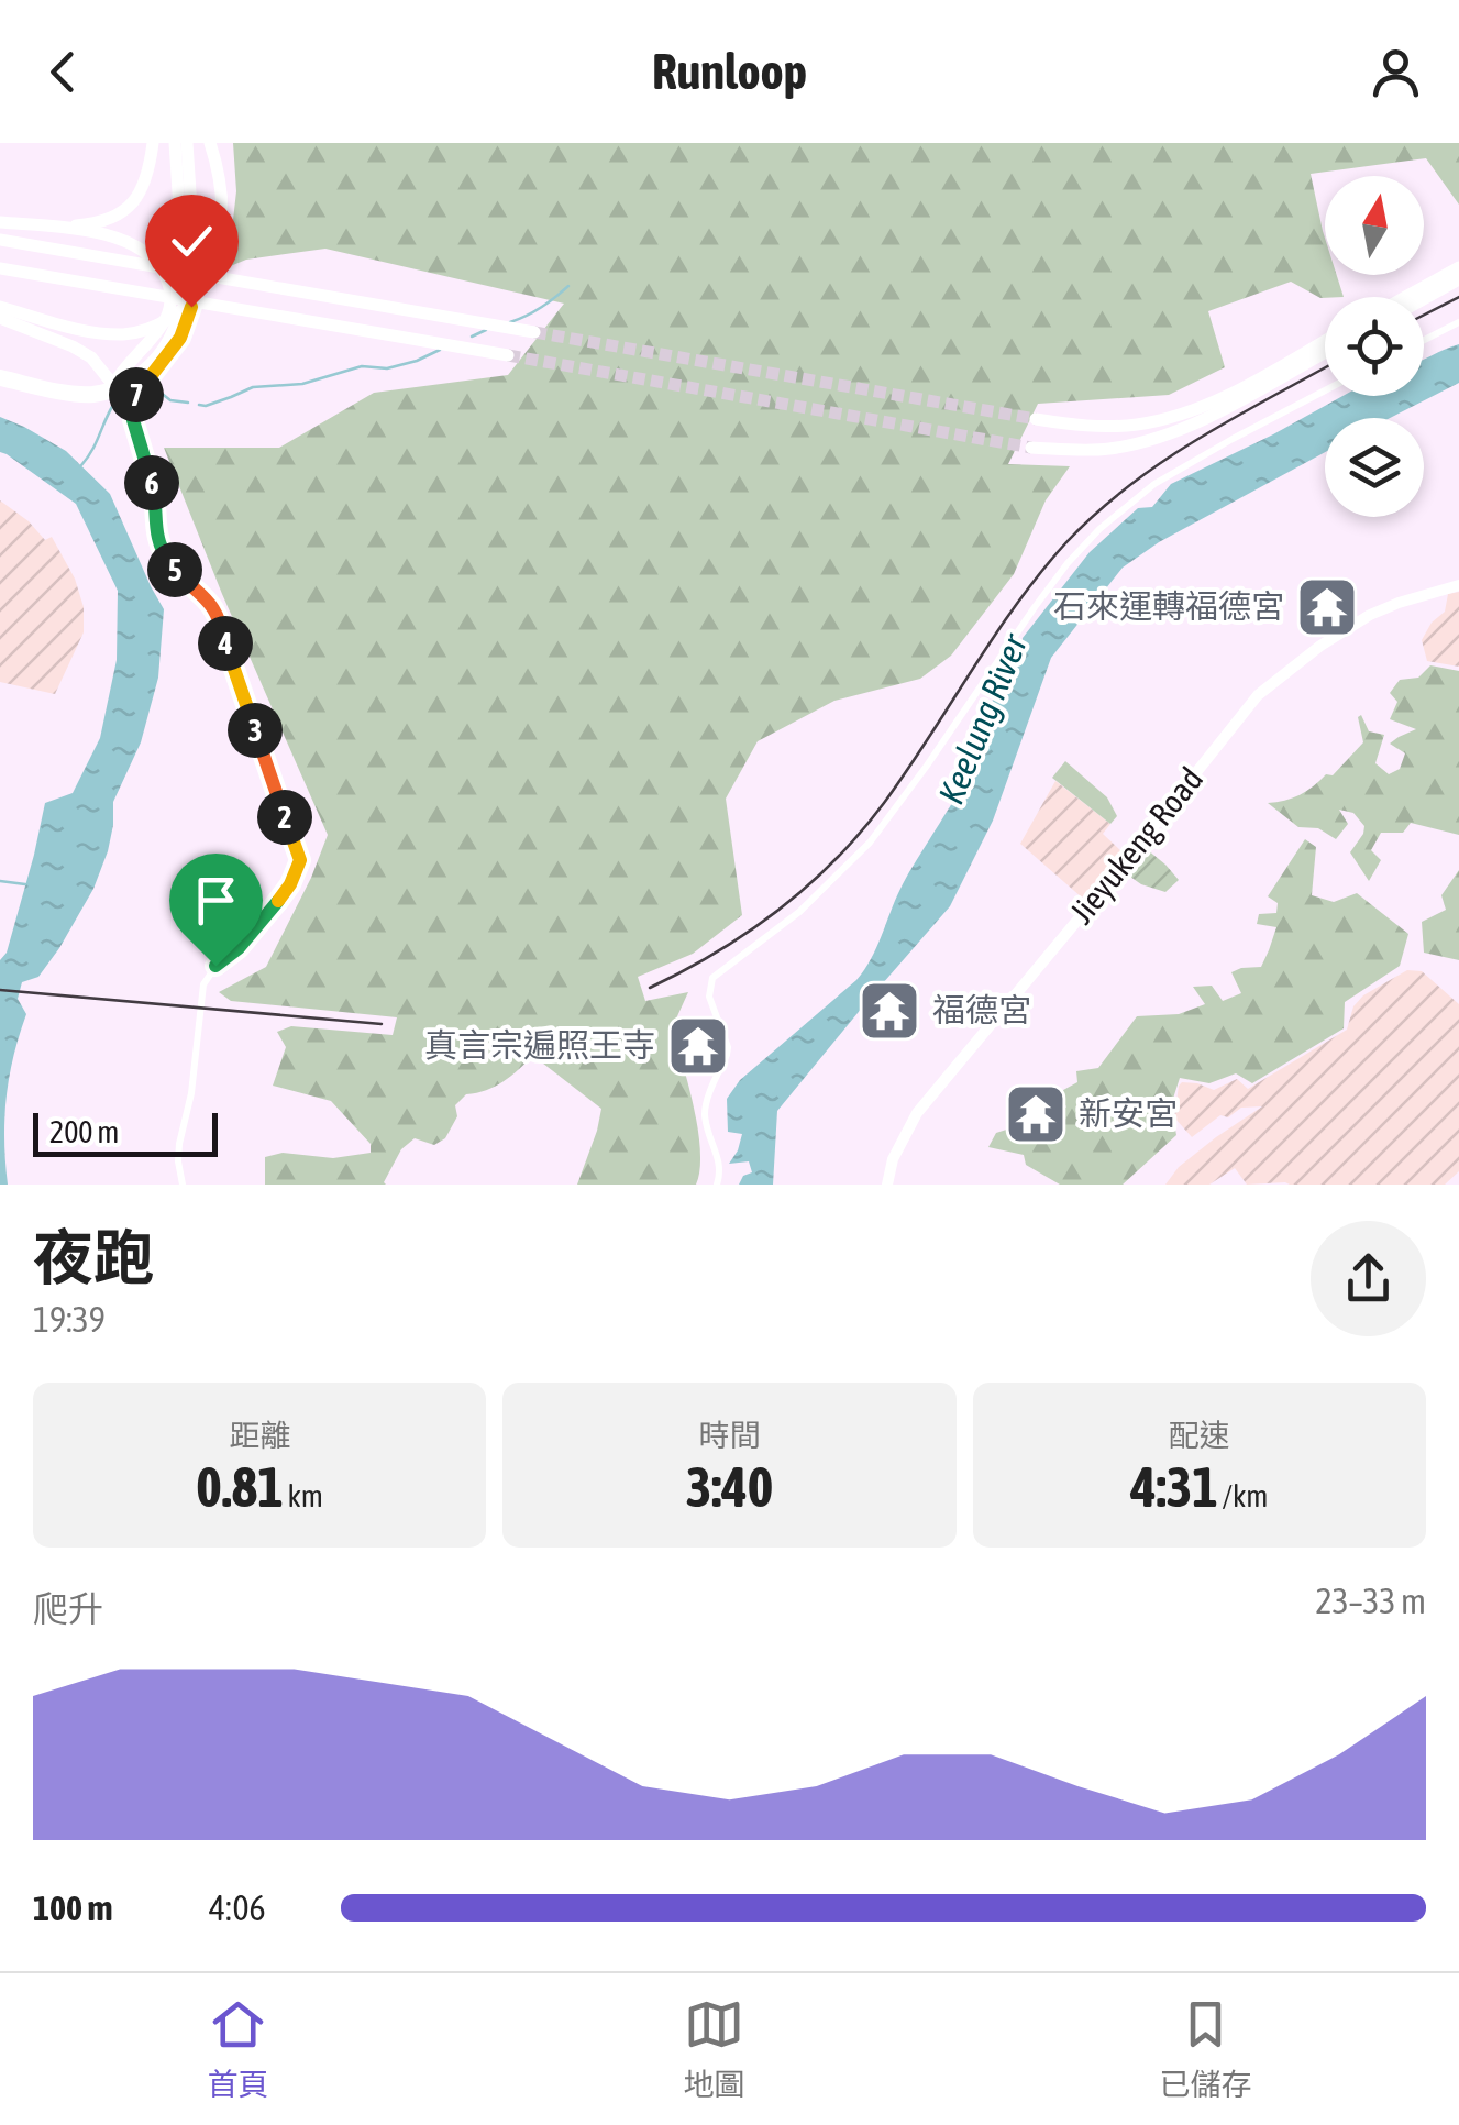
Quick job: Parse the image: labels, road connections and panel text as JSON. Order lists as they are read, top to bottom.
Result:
{
  "streets": {
    "main road": ["Jieyukeng Road"]
  },
  "water": ["Keelung River"],
  "places": {
    "temple": [
      "石來運轉福德宮",
      "福德宮",
      "真言宗遍照王寺",
      "新安宮"
    ]
  },
  "scale_bar": "200 m",
  "north": "top",
  "page": {
    "header": "Runloop",
    "pins": [
      "7",
      "6",
      "5",
      "4",
      "3",
      "2"
    ],
    "scale": "200 m",
    "heading": ["夜跑", "19:39"],
    "stats": [
      ["距離", "0.81 km"],
      ["時間", "3:40"],
      ["配速", "4:31 /km"]
    ],
    "chart": ["爬升", "23–33 m"],
    "list": [
      {
        "name": "100 m",
        "note": "4:06"
      }
    ],
    "tabs": ["首頁", "地圖", "已儲存"]
  }
}
